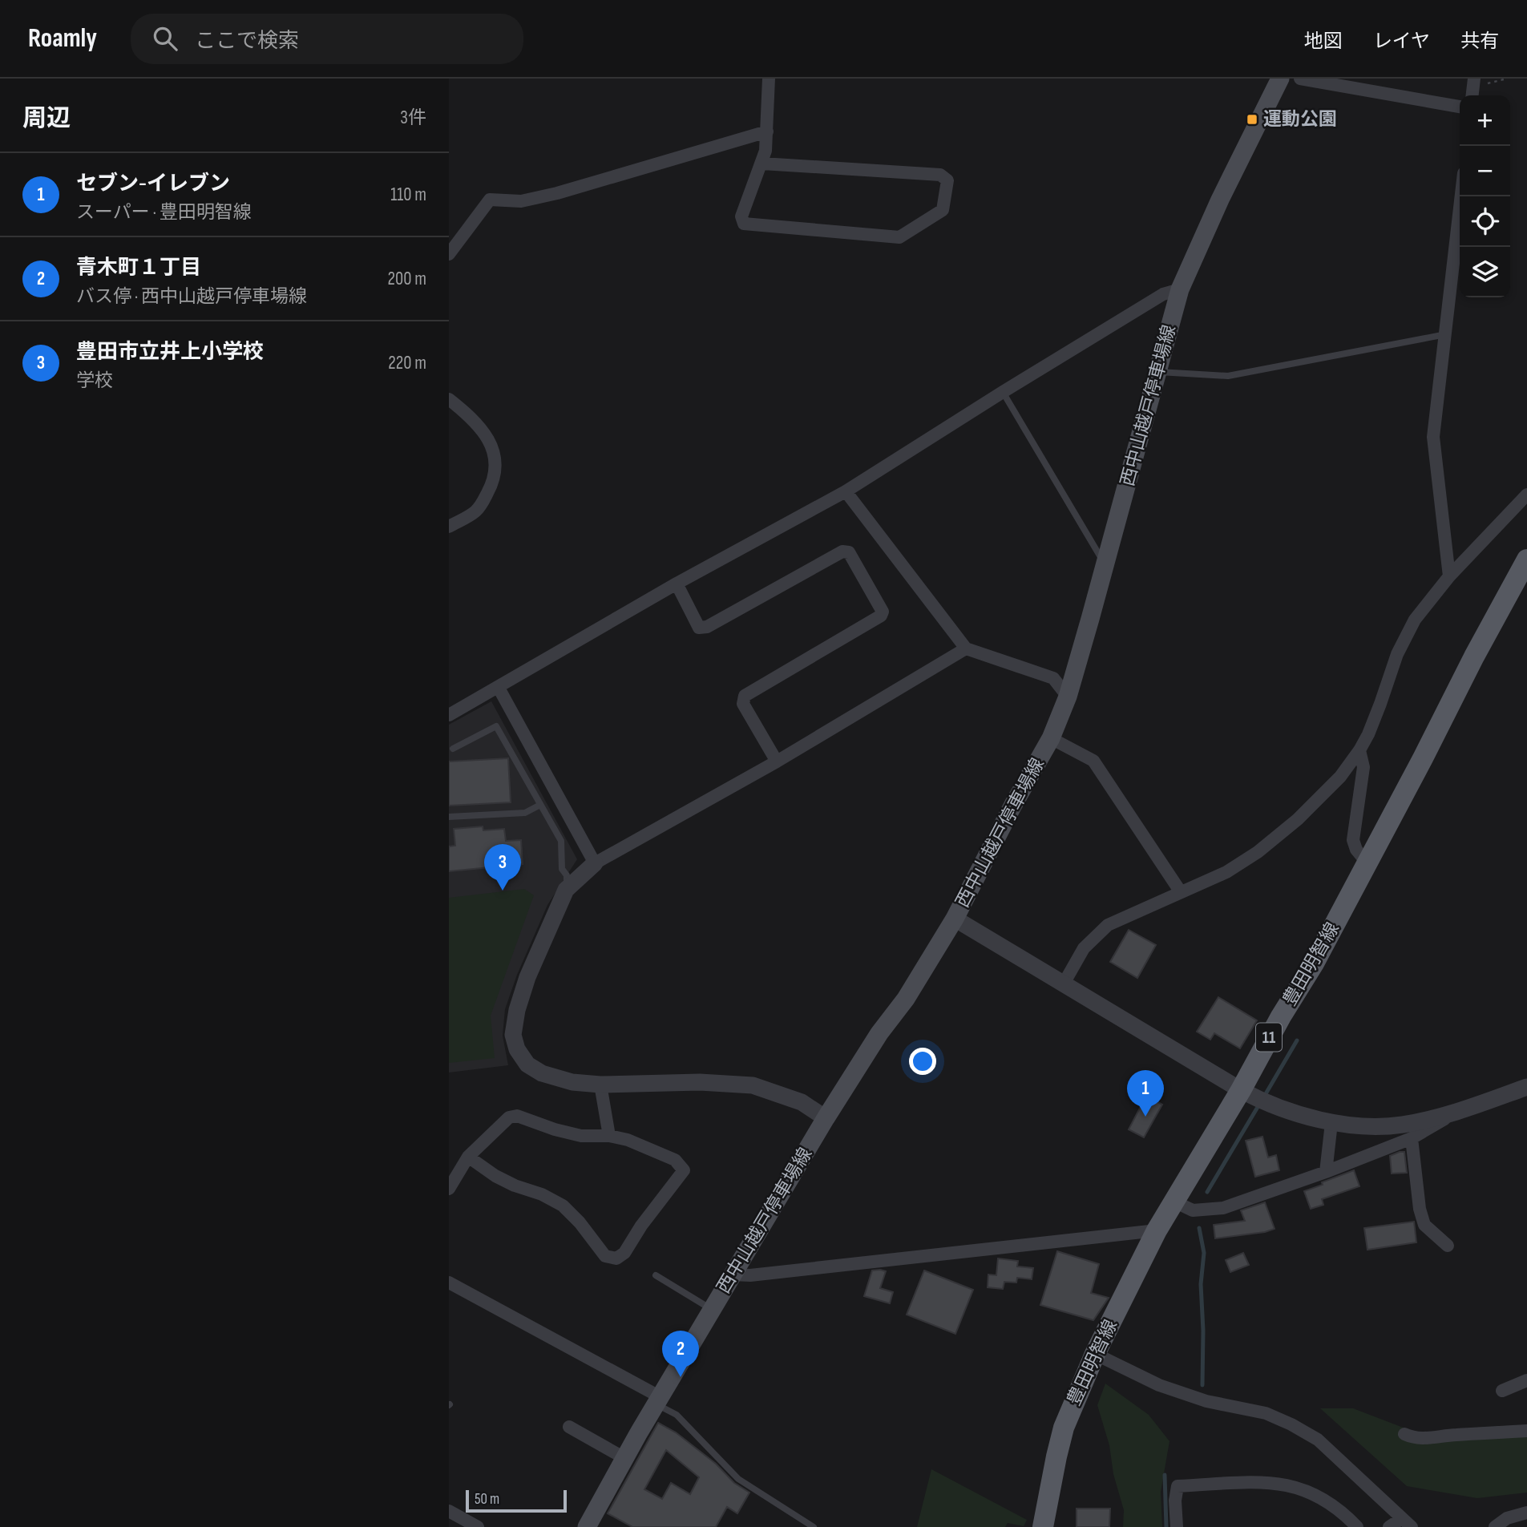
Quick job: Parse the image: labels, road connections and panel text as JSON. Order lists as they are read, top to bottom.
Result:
{
  "streets": {
    "main road": ["西中山越戸停車場線", "豊田明智線", "11"]
  },
  "places": {
    "transit": ["運動公園"]
  },
  "scale_bar": "50 m",
  "page": {
    "header": "Roamly",
    "search": "ここで検索",
    "nav": ["地図", "レイヤ", "共有"],
    "heading": ["周辺", "3件"],
    "map_buttons": ["+", "−"],
    "list": [
      {
        "mark": "1",
        "name": "セブン-イレブン",
        "note": "スーパー · 豊田明智線",
        "value": "110 m"
      },
      {
        "mark": "2",
        "name": "青木町１丁目",
        "note": "バス停 · 西中山越戸停車場線",
        "value": "200 m"
      },
      {
        "mark": "3",
        "name": "豊田市立井上小学校",
        "note": "学校",
        "value": "220 m"
      }
    ],
    "pins": ["3", "1", "2"],
    "scale": "50 m"
  }
}
